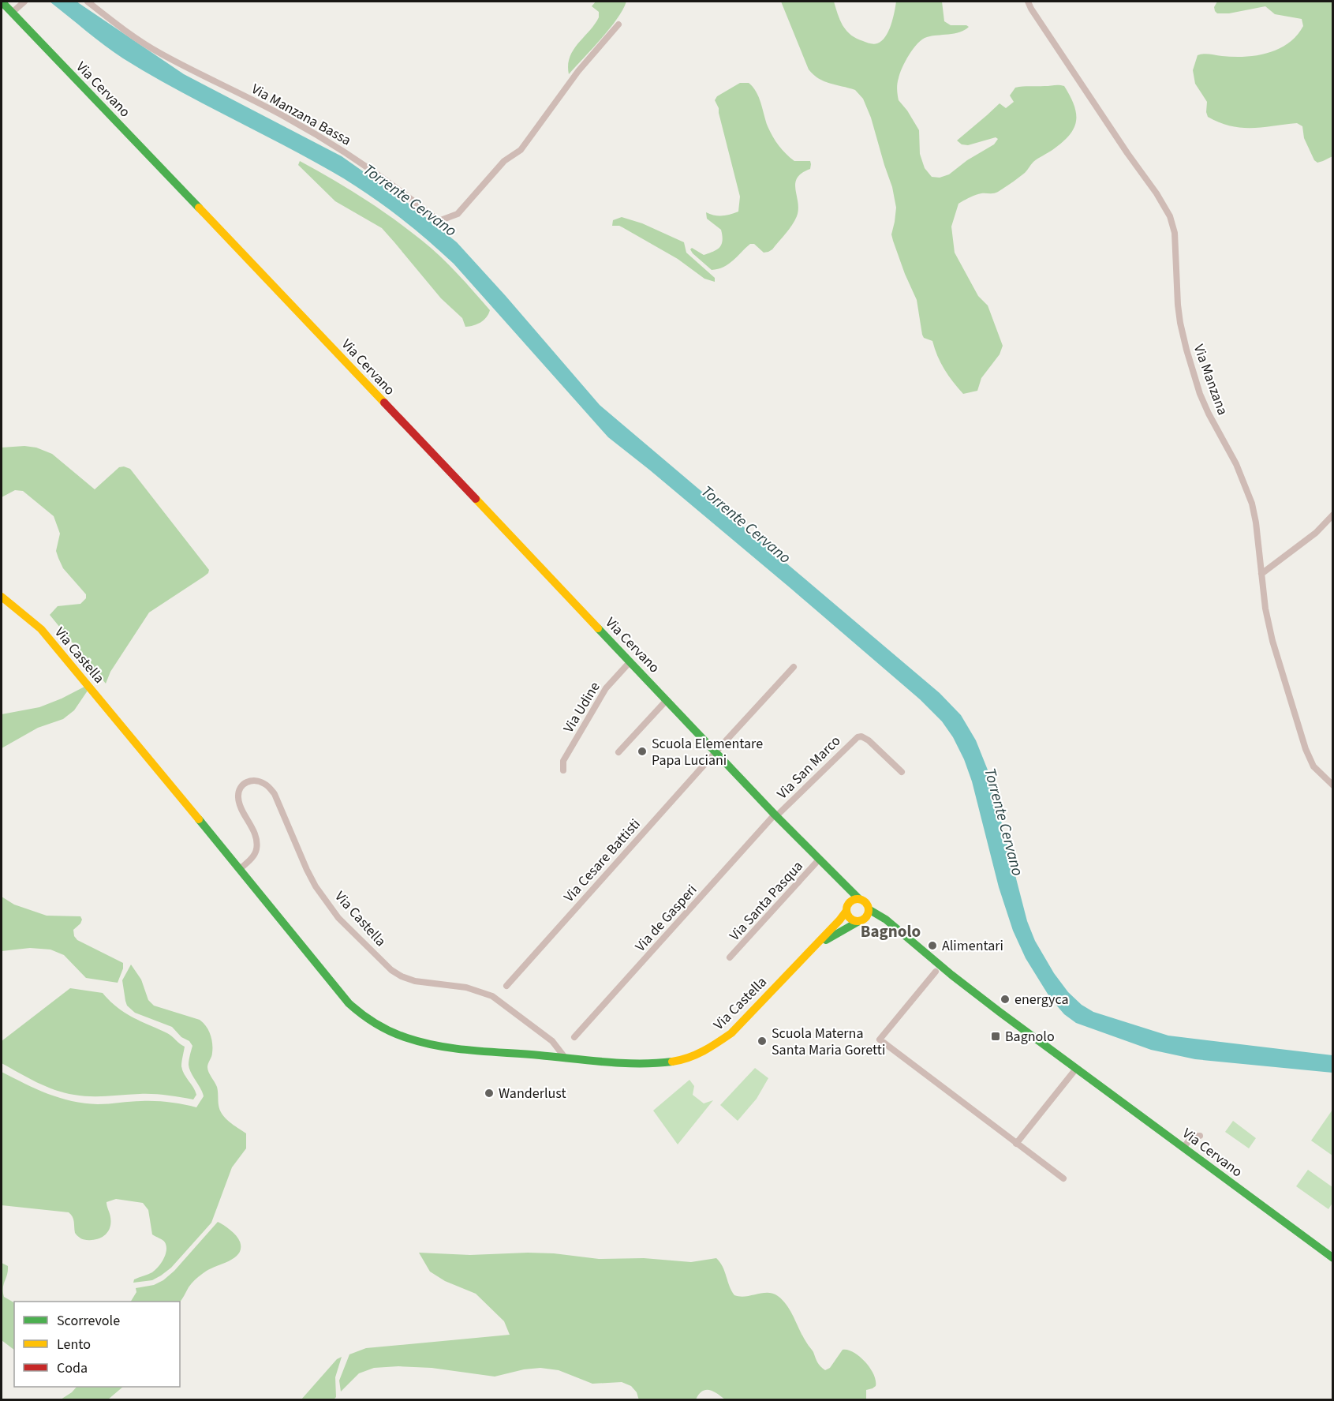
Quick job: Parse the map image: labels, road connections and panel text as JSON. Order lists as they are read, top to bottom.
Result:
{
  "streets": {
    "main road": ["Via Cervano", "Via Castella"],
    "street": [
      "Via Manzana Bassa",
      "Via Manzana",
      "Via Udine",
      "Via San Marco",
      "Via Cesare Battisti",
      "Via Santa Pasqua",
      "Via de Gasperi"
    ]
  },
  "crossings": [
    ["Via Cervano", "Via Udine"],
    ["Via Cervano", "Via San Marco"],
    ["Via Cervano", "Via Cesare Battisti"],
    ["Via Cervano", "Via Santa Pasqua"],
    ["Via Cervano", "Via de Gasperi"],
    ["Via San Marco", "Via de Gasperi"]
  ],
  "districts": ["Bagnolo"],
  "water": ["Torrente Cervano"],
  "places": {
    "other": [
      "Scuola Elementare Papa Luciani",
      "Alimentari",
      "energyca",
      "Scuola Materna Santa Maria Goretti",
      "Wanderlust"
    ],
    "transit": ["Bagnolo"]
  },
  "legend": ["Scorrevole", "Lento", "Coda"]
}
